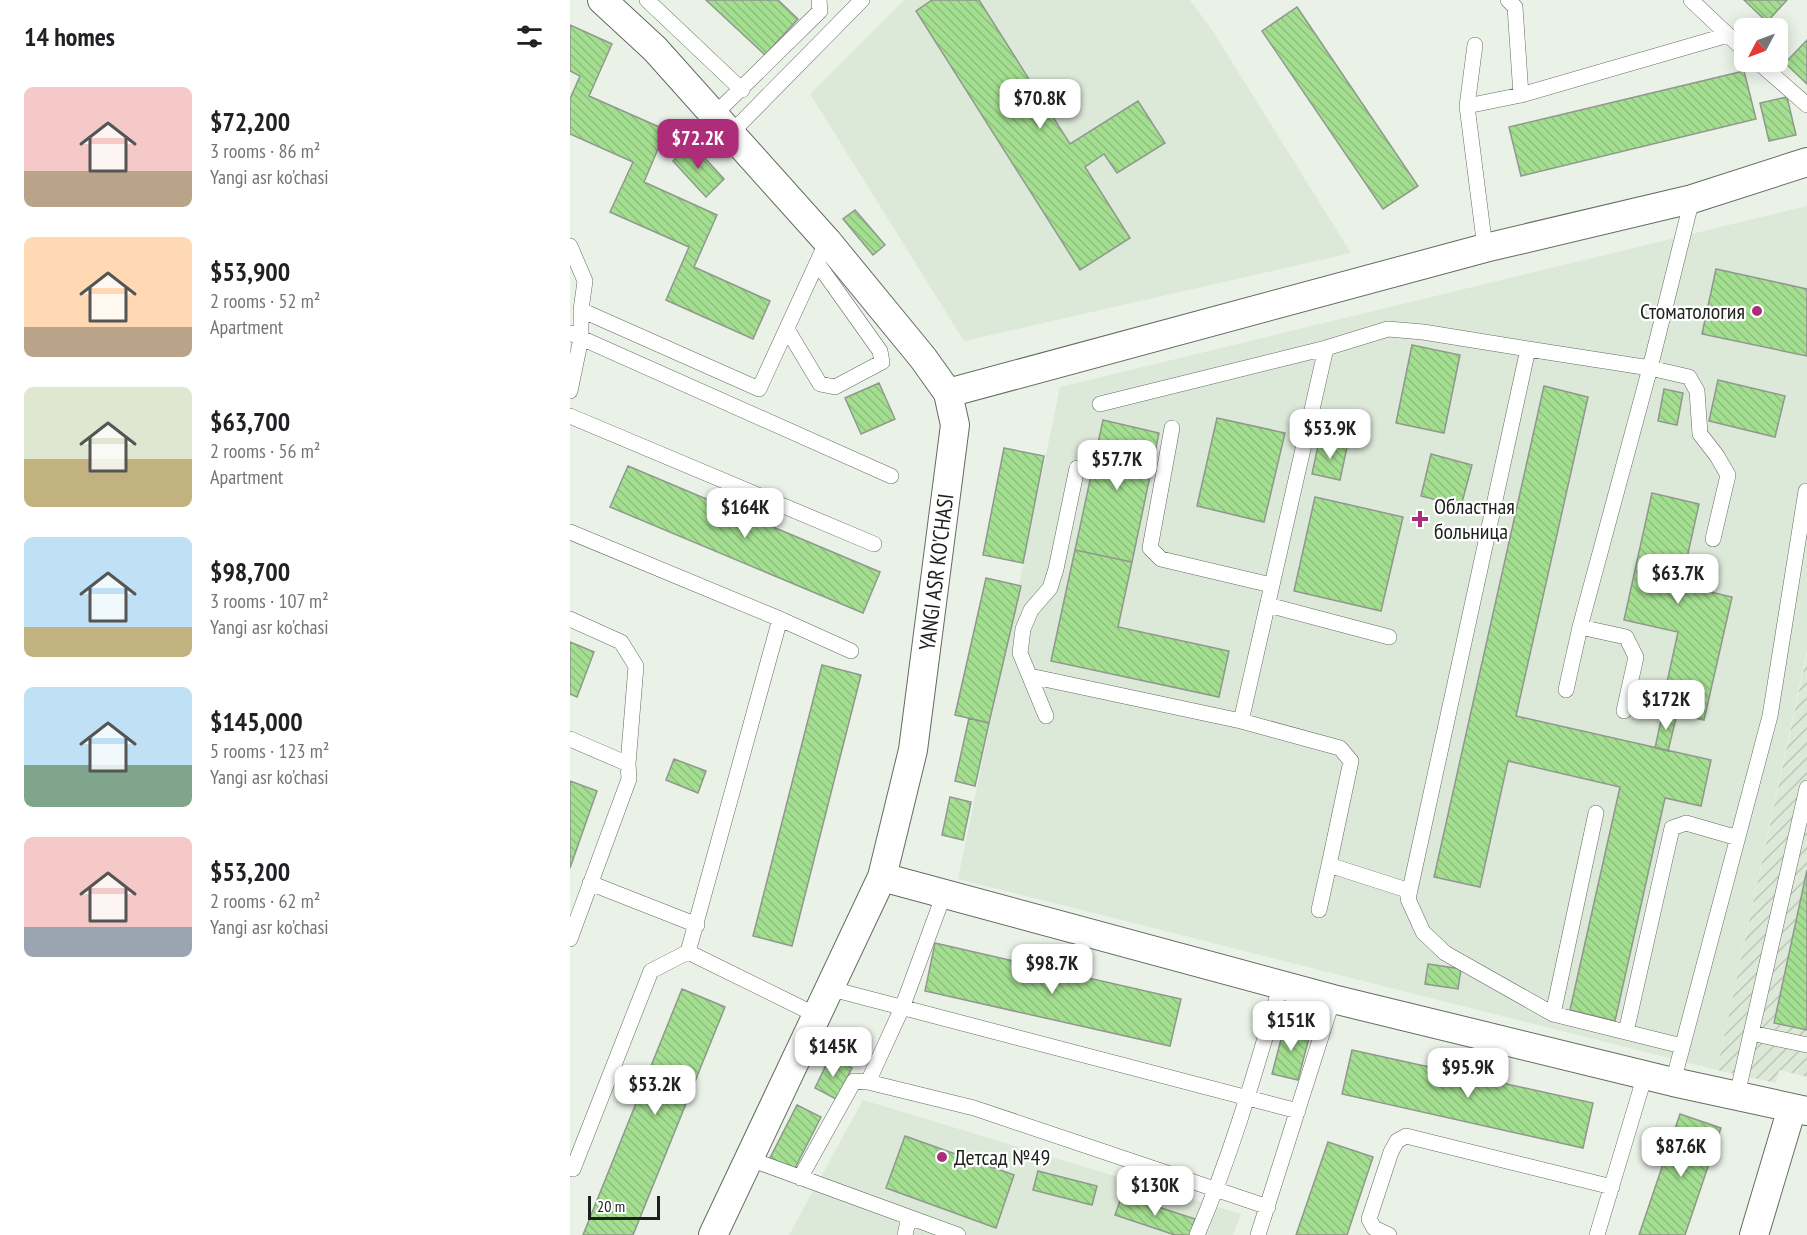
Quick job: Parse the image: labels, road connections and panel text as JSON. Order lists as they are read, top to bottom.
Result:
{
  "streets": {
    "street": ["YANGI ASR KO'CHASI"]
  },
  "places": {
    "other": ["Стоматология", "Детсад №49"],
    "health": ["Областная больница"]
  },
  "scale_bar": "20 m",
  "north": "bottom left",
  "page": {
    "heading": "14 homes",
    "list": [
      {
        "name": "$72,200",
        "note": "3 rooms · 86 m² · Yangi asr ko'chasi"
      },
      {
        "name": "$53,900",
        "note": "2 rooms · 52 m² · Apartment"
      },
      {
        "name": "$63,700",
        "note": "2 rooms · 56 m² · Apartment"
      },
      {
        "name": "$98,700",
        "note": "3 rooms · 107 m² · Yangi asr ko'chasi"
      },
      {
        "name": "$145,000",
        "note": "5 rooms · 123 m² · Yangi asr ko'chasi"
      },
      {
        "name": "$53,200",
        "note": "2 rooms · 62 m² · Yangi asr ko'chasi"
      }
    ],
    "price": [
      "$70.8K",
      "$72.2K",
      "$53.9K",
      "$57.7K",
      "$164K",
      "$63.7K",
      "$172K",
      "$98.7K",
      "$151K",
      "$145K",
      "$95.9K",
      "$53.2K",
      "$87.6K",
      "$130K"
    ],
    "scale": "20 m"
  }
}
